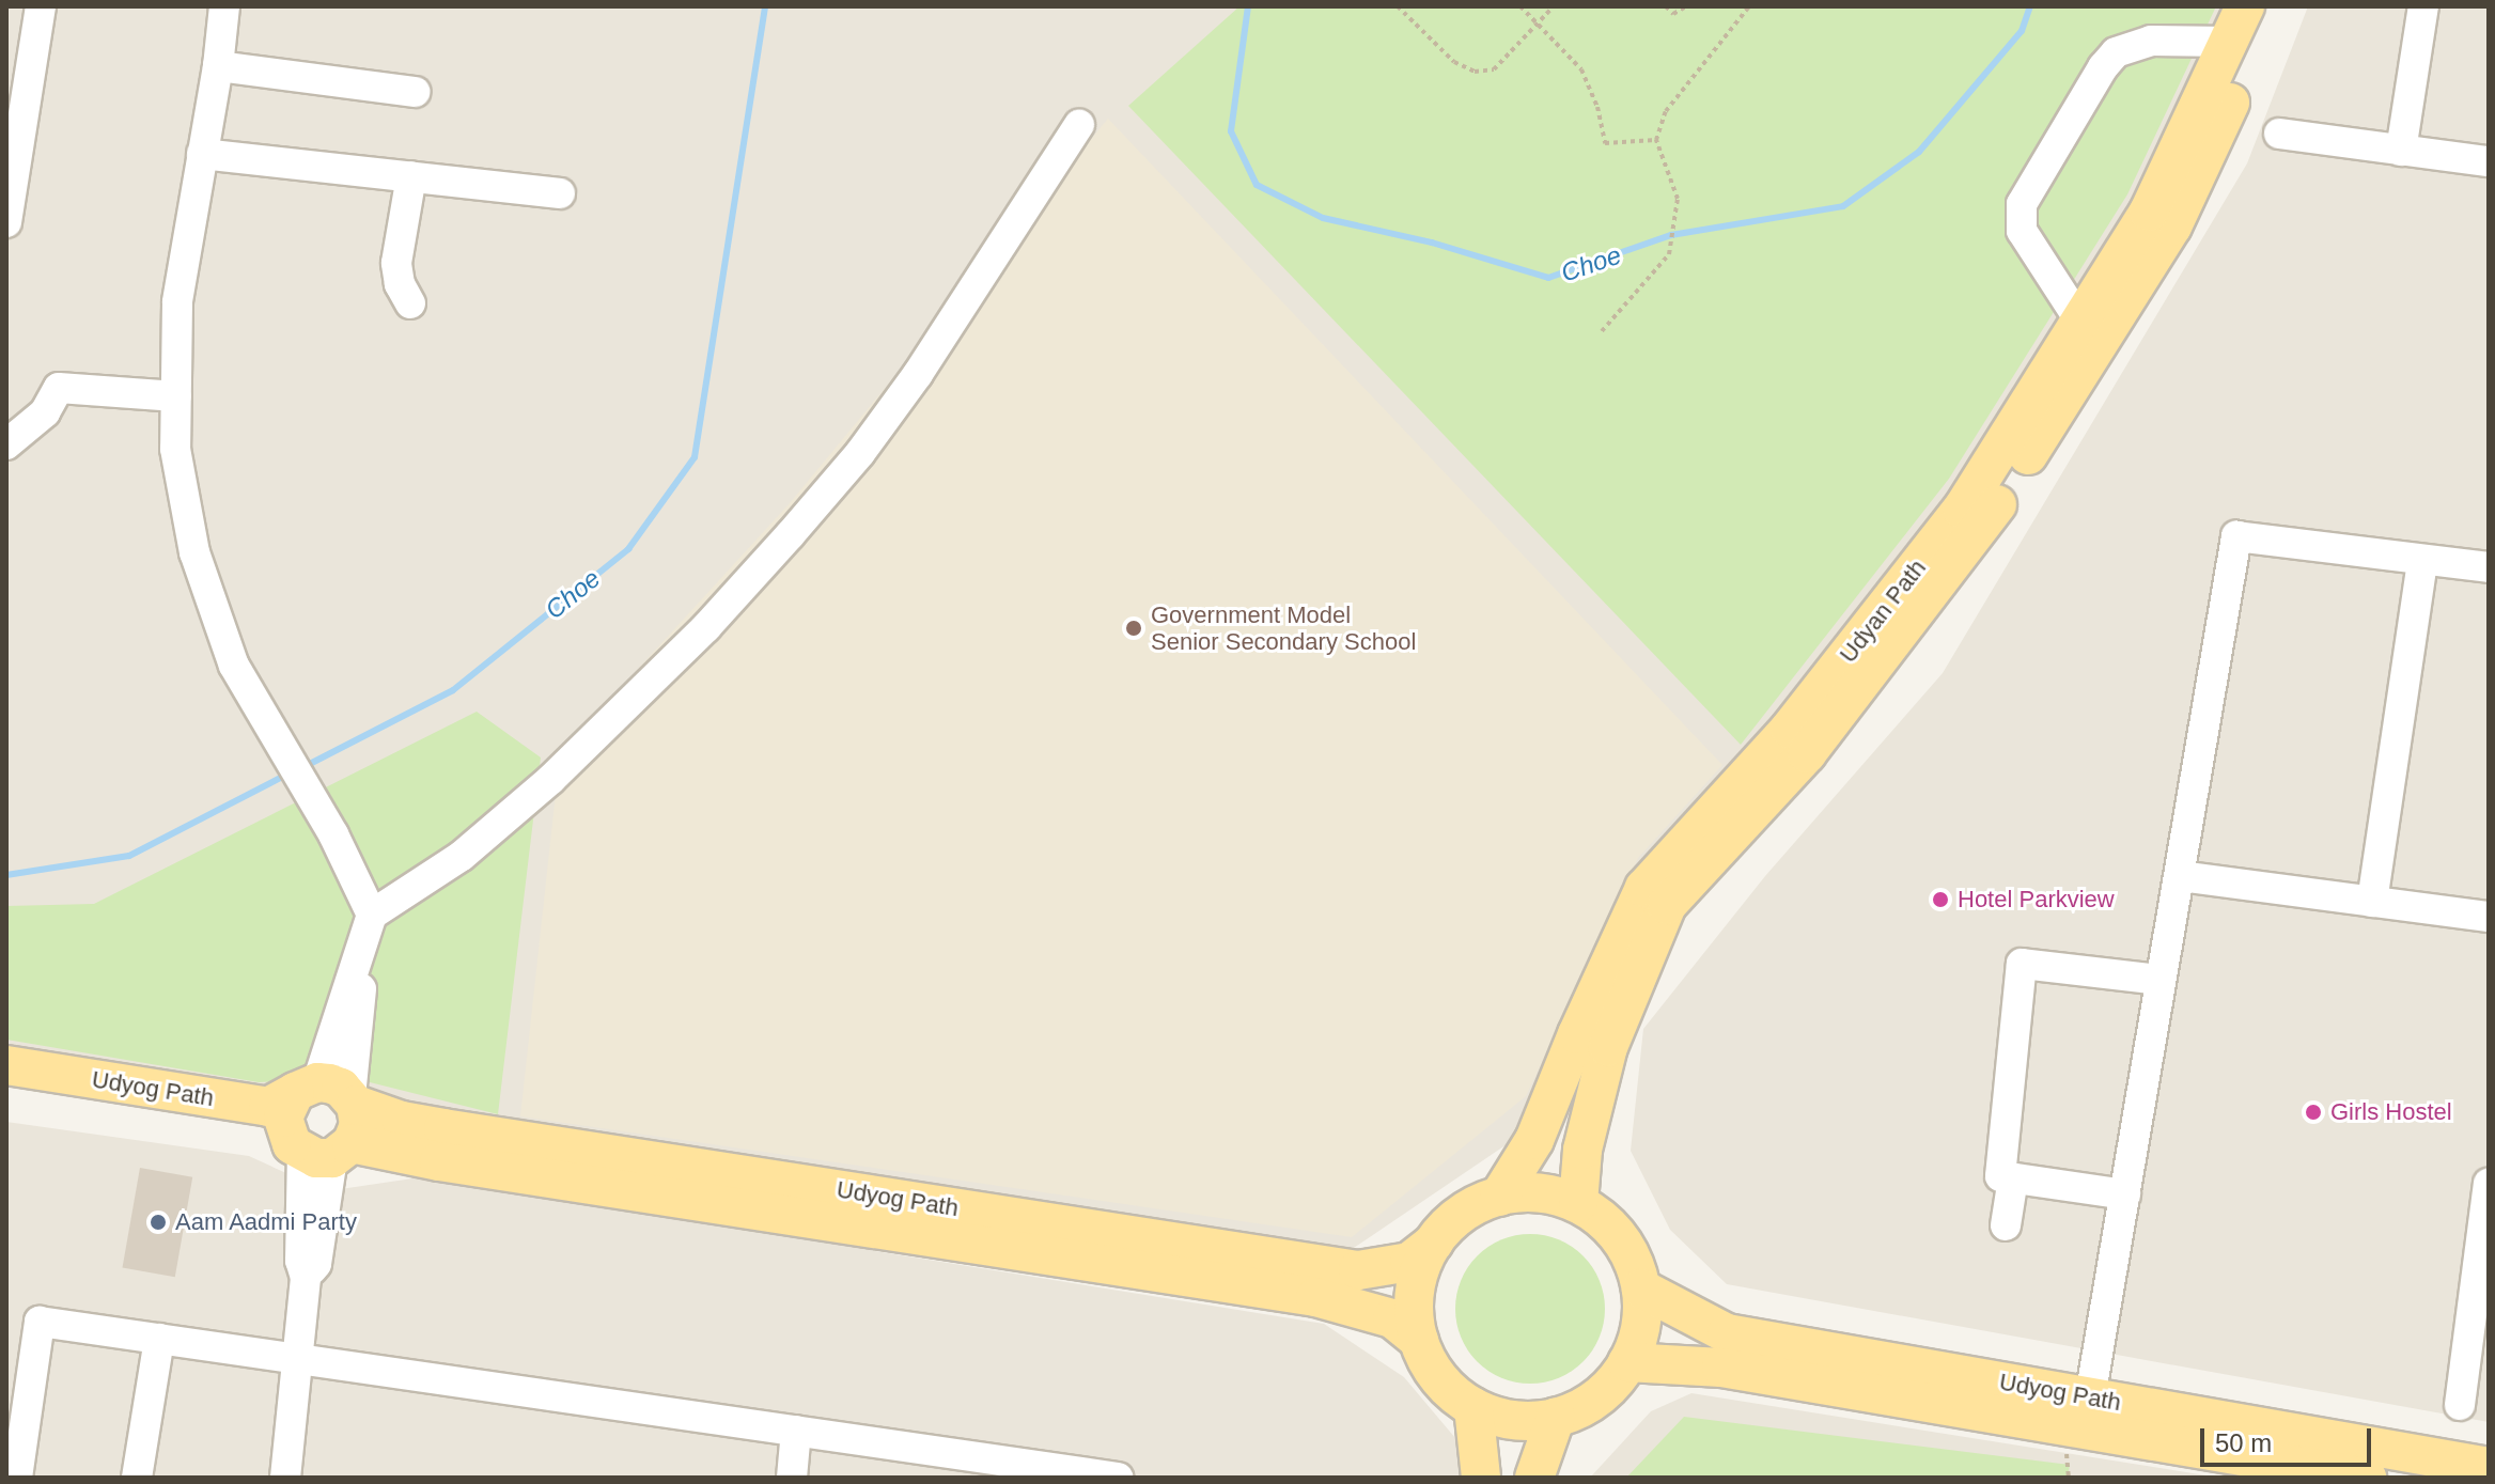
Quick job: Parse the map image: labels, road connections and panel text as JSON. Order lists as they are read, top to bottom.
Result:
{
  "streets": {
    "main road": ["Udyan Path", "Udyog Path"]
  },
  "crossings": [
    ["Udyan Path", "Udyog Path"]
  ],
  "water": ["Choe"],
  "places": [
    "Government Model Senior Secondary School",
    "Hotel Parkview",
    "Girls Hostel",
    "Aam Aadmi Party"
  ],
  "scale_bar": "50 m"
}
